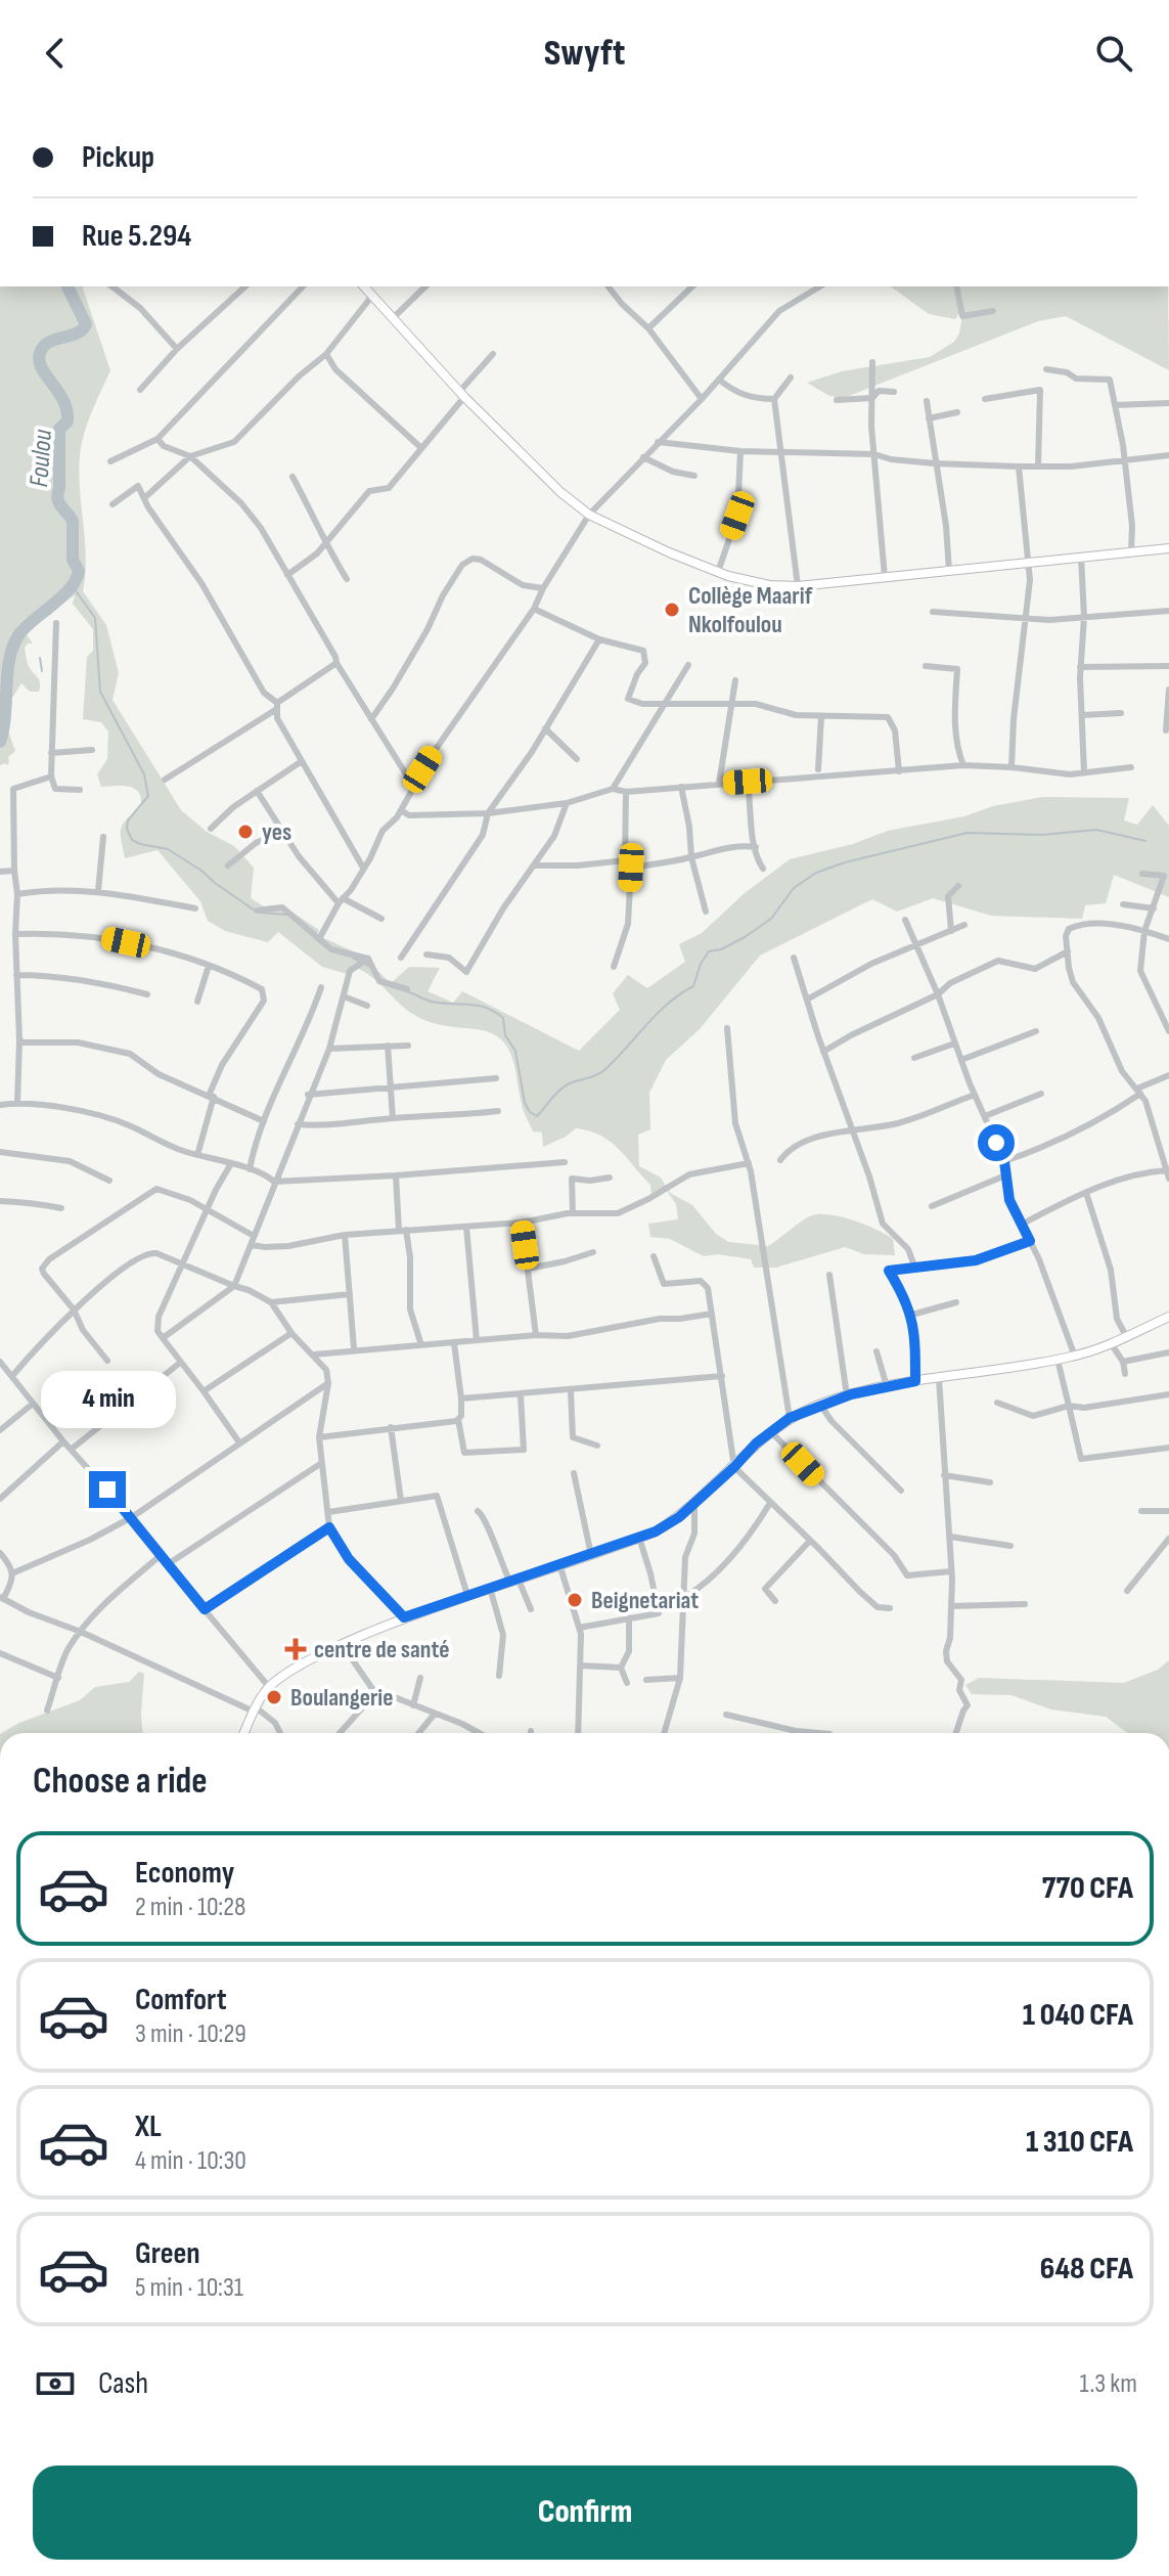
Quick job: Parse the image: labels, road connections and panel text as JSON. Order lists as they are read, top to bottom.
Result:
{
  "water": ["Foulou"],
  "places": {
    "other": [
      "Collège Maarif Nkolfoulou",
      "yes",
      "Beignetariat",
      "Boulangerie"
    ],
    "health": ["centre de santé"]
  },
  "page": {
    "header": "Swyft",
    "banner": ["Pickup", "Rue 5.294"],
    "bubble": "4 min",
    "heading": "Choose a ride",
    "list": [
      {
        "name": "Economy",
        "note": "2 min · 10:28",
        "value": "770 CFA"
      },
      {
        "name": "Comfort",
        "note": "3 min · 10:29",
        "value": "1 040 CFA"
      },
      {
        "name": "XL",
        "note": "4 min · 10:30",
        "value": "1 310 CFA"
      },
      {
        "name": "Green",
        "note": "5 min · 10:31",
        "value": "648 CFA"
      }
    ],
    "pay": ["Cash", "1.3 km"],
    "buttons": "Confirm"
  }
}
